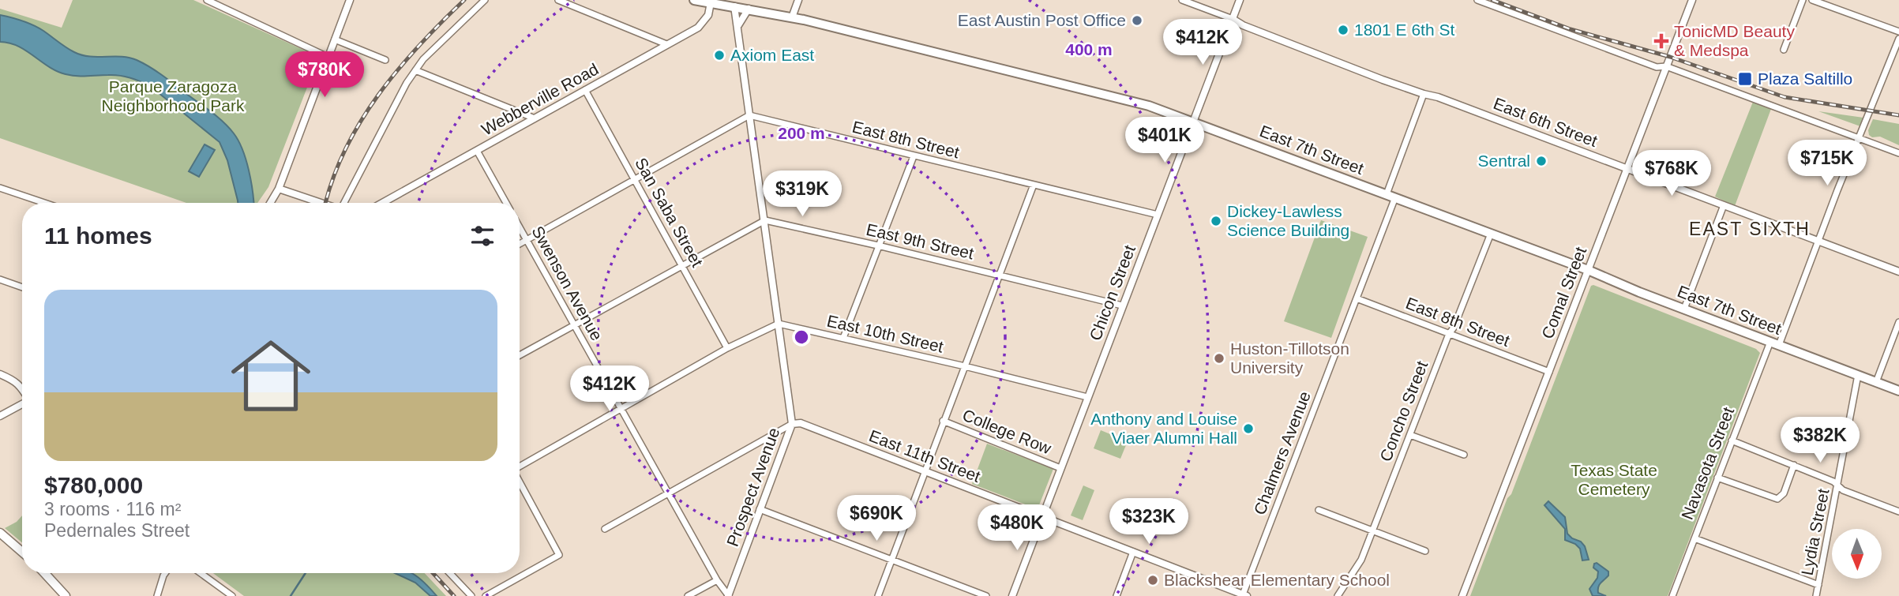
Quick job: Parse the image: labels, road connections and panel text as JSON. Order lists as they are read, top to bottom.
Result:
{
  "streets": {
    "main road": ["East 7th Street"],
    "street": [
      "Webberville Road",
      "East 6th Street",
      "East 8th Street",
      "San Saba Street",
      "East 9th Street",
      "Swenson Avenue",
      "Chicon Street",
      "Comal Street",
      "East 10th Street",
      "Concho Street",
      "College Row",
      "Chalmers Avenue",
      "East 11th Street",
      "Navasota Street",
      "Prospect Avenue",
      "Lydia Street"
    ]
  },
  "crossings": [
    ["Webberville Road", "East 7th Street"],
    ["Webberville Road", "San Saba Street"],
    ["East 6th Street", "Chicon Street"],
    ["East 6th Street", "Comal Street"],
    ["East 6th Street", "Navasota Street"],
    ["East 8th Street", "Chicon Street"],
    ["East 8th Street", "Comal Street"],
    ["East 8th Street", "Concho Street"],
    ["East 8th Street", "Chalmers Avenue"],
    ["East 8th Street", "Prospect Avenue"],
    ["East 7th Street", "Chicon Street"],
    ["East 7th Street", "Comal Street"],
    ["East 7th Street", "Concho Street"],
    ["East 7th Street", "Chalmers Avenue"],
    ["East 7th Street", "Navasota Street"],
    ["East 7th Street", "Prospect Avenue"],
    ["East 7th Street", "Lydia Street"],
    ["East 9th Street", "Chicon Street"],
    ["East 9th Street", "Prospect Avenue"],
    ["Swenson Avenue", "Prospect Avenue"],
    ["Chicon Street", "East 10th Street"],
    ["Chicon Street", "College Row"],
    ["Chicon Street", "East 11th Street"],
    ["East 10th Street", "Prospect Avenue"],
    ["Chalmers Avenue", "East 11th Street"],
    ["East 11th Street", "Prospect Avenue"]
  ],
  "districts": ["EAST SIXTH"],
  "parks": ["Parque Zaragoza Neighborhood Park", "Texas State Cemetery"],
  "places": {
    "other": [
      "East Austin Post Office",
      "1801 E 6th St",
      "Axiom East",
      "Sentral",
      "Dickey-Lawless Science Building",
      "Huston-Tillotson University",
      "Anthony and Louise Viaer Alumni Hall",
      "Blackshear Elementary School"
    ],
    "health": ["TonicMD Beauty & Medspa"],
    "transit": ["Plaza Saltillo"]
  },
  "north": "bottom",
  "page": {
    "price": [
      "$412K",
      "$780K",
      "$401K",
      "$715K",
      "$768K",
      "$319K",
      "$412K",
      "$382K",
      "$690K",
      "$323K",
      "$480K"
    ],
    "heading": "11 homes",
    "list": [
      {
        "name": "$780,000",
        "note": "3 rooms · 116 m² · Pedernales Street"
      }
    ]
  },
  "rings": ["400 m", "200 m"]
}
